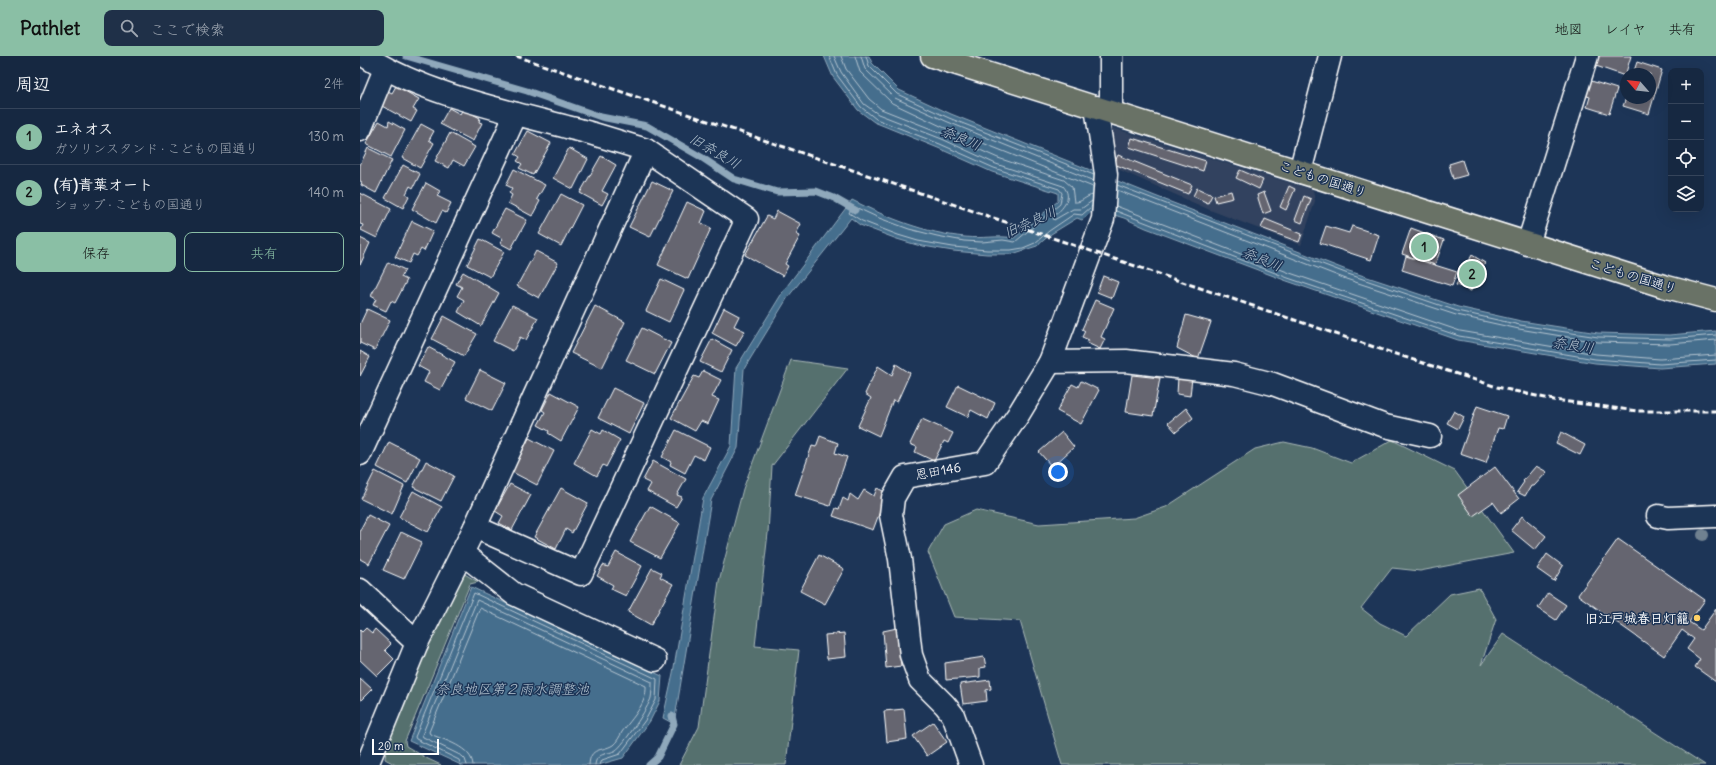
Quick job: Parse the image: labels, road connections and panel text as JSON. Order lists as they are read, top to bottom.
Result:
{
  "streets": {
    "main road": ["こどもの国通り"],
    "street": ["恩田146"]
  },
  "crossings": [
    ["こどもの国通り", "恩田146"]
  ],
  "water": ["奈良川", "旧奈良川", "奈良地区第２雨水調整池"],
  "places": ["旧江戸城春日灯籠"],
  "scale_bar": "20 m",
  "north": "top left",
  "page": {
    "header": "Pathlet",
    "search": "ここで検索",
    "nav": ["地図", "レイヤ", "共有"],
    "heading": ["周辺", "2件"],
    "map_buttons": ["+", "−"],
    "list": [
      {
        "mark": "1",
        "name": "エネオス",
        "note": "ガソリンスタンド · こどもの国通り",
        "value": "130 m"
      },
      {
        "mark": "2",
        "name": "(有)青葉オート",
        "note": "ショップ · こどもの国通り",
        "value": "140 m"
      }
    ],
    "buttons": ["保存", "共有"],
    "pins": ["1", "2"],
    "scale": "20 m"
  }
}
